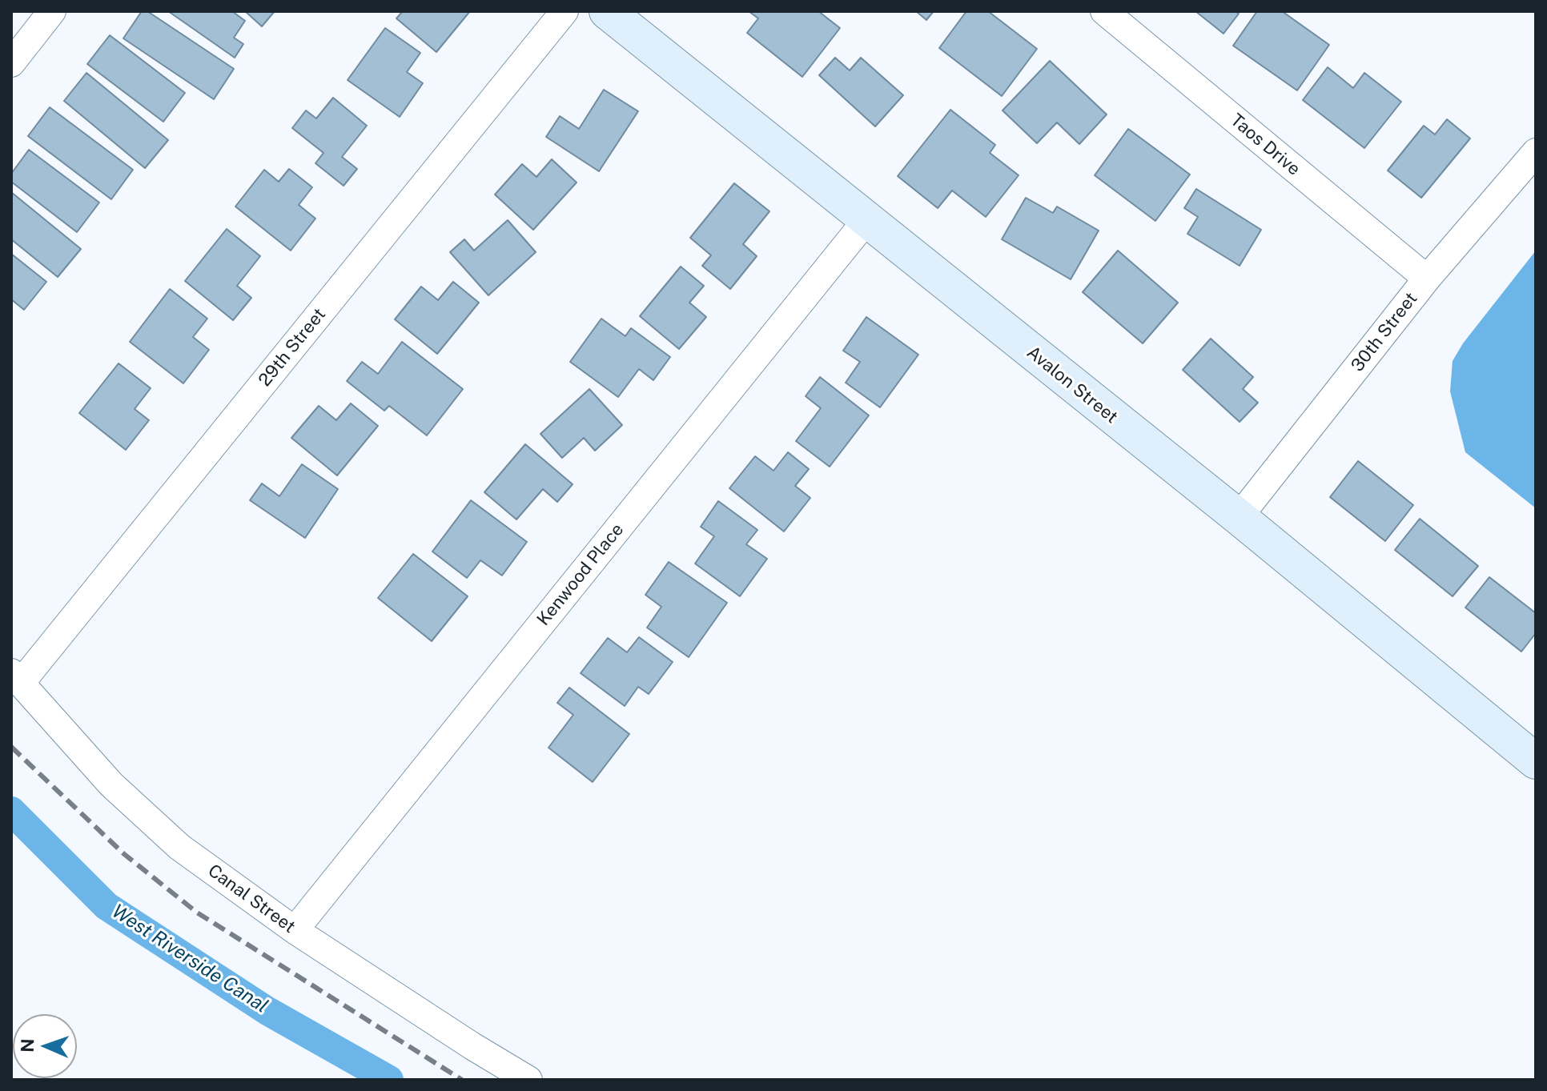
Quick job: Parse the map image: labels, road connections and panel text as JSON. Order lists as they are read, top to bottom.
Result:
{
  "streets": {
    "street": [
      "Taos Drive",
      "30th Street",
      "29th Street",
      "Avalon Street",
      "Kenwood Place",
      "Canal Street"
    ]
  },
  "crossings": [
    ["Taos Drive", "30th Street"],
    ["30th Street", "Avalon Street"],
    ["29th Street", "Canal Street"],
    ["Avalon Street", "Kenwood Place"],
    ["Kenwood Place", "Canal Street"]
  ],
  "water": ["West Riverside Canal"],
  "north": "left"
}
